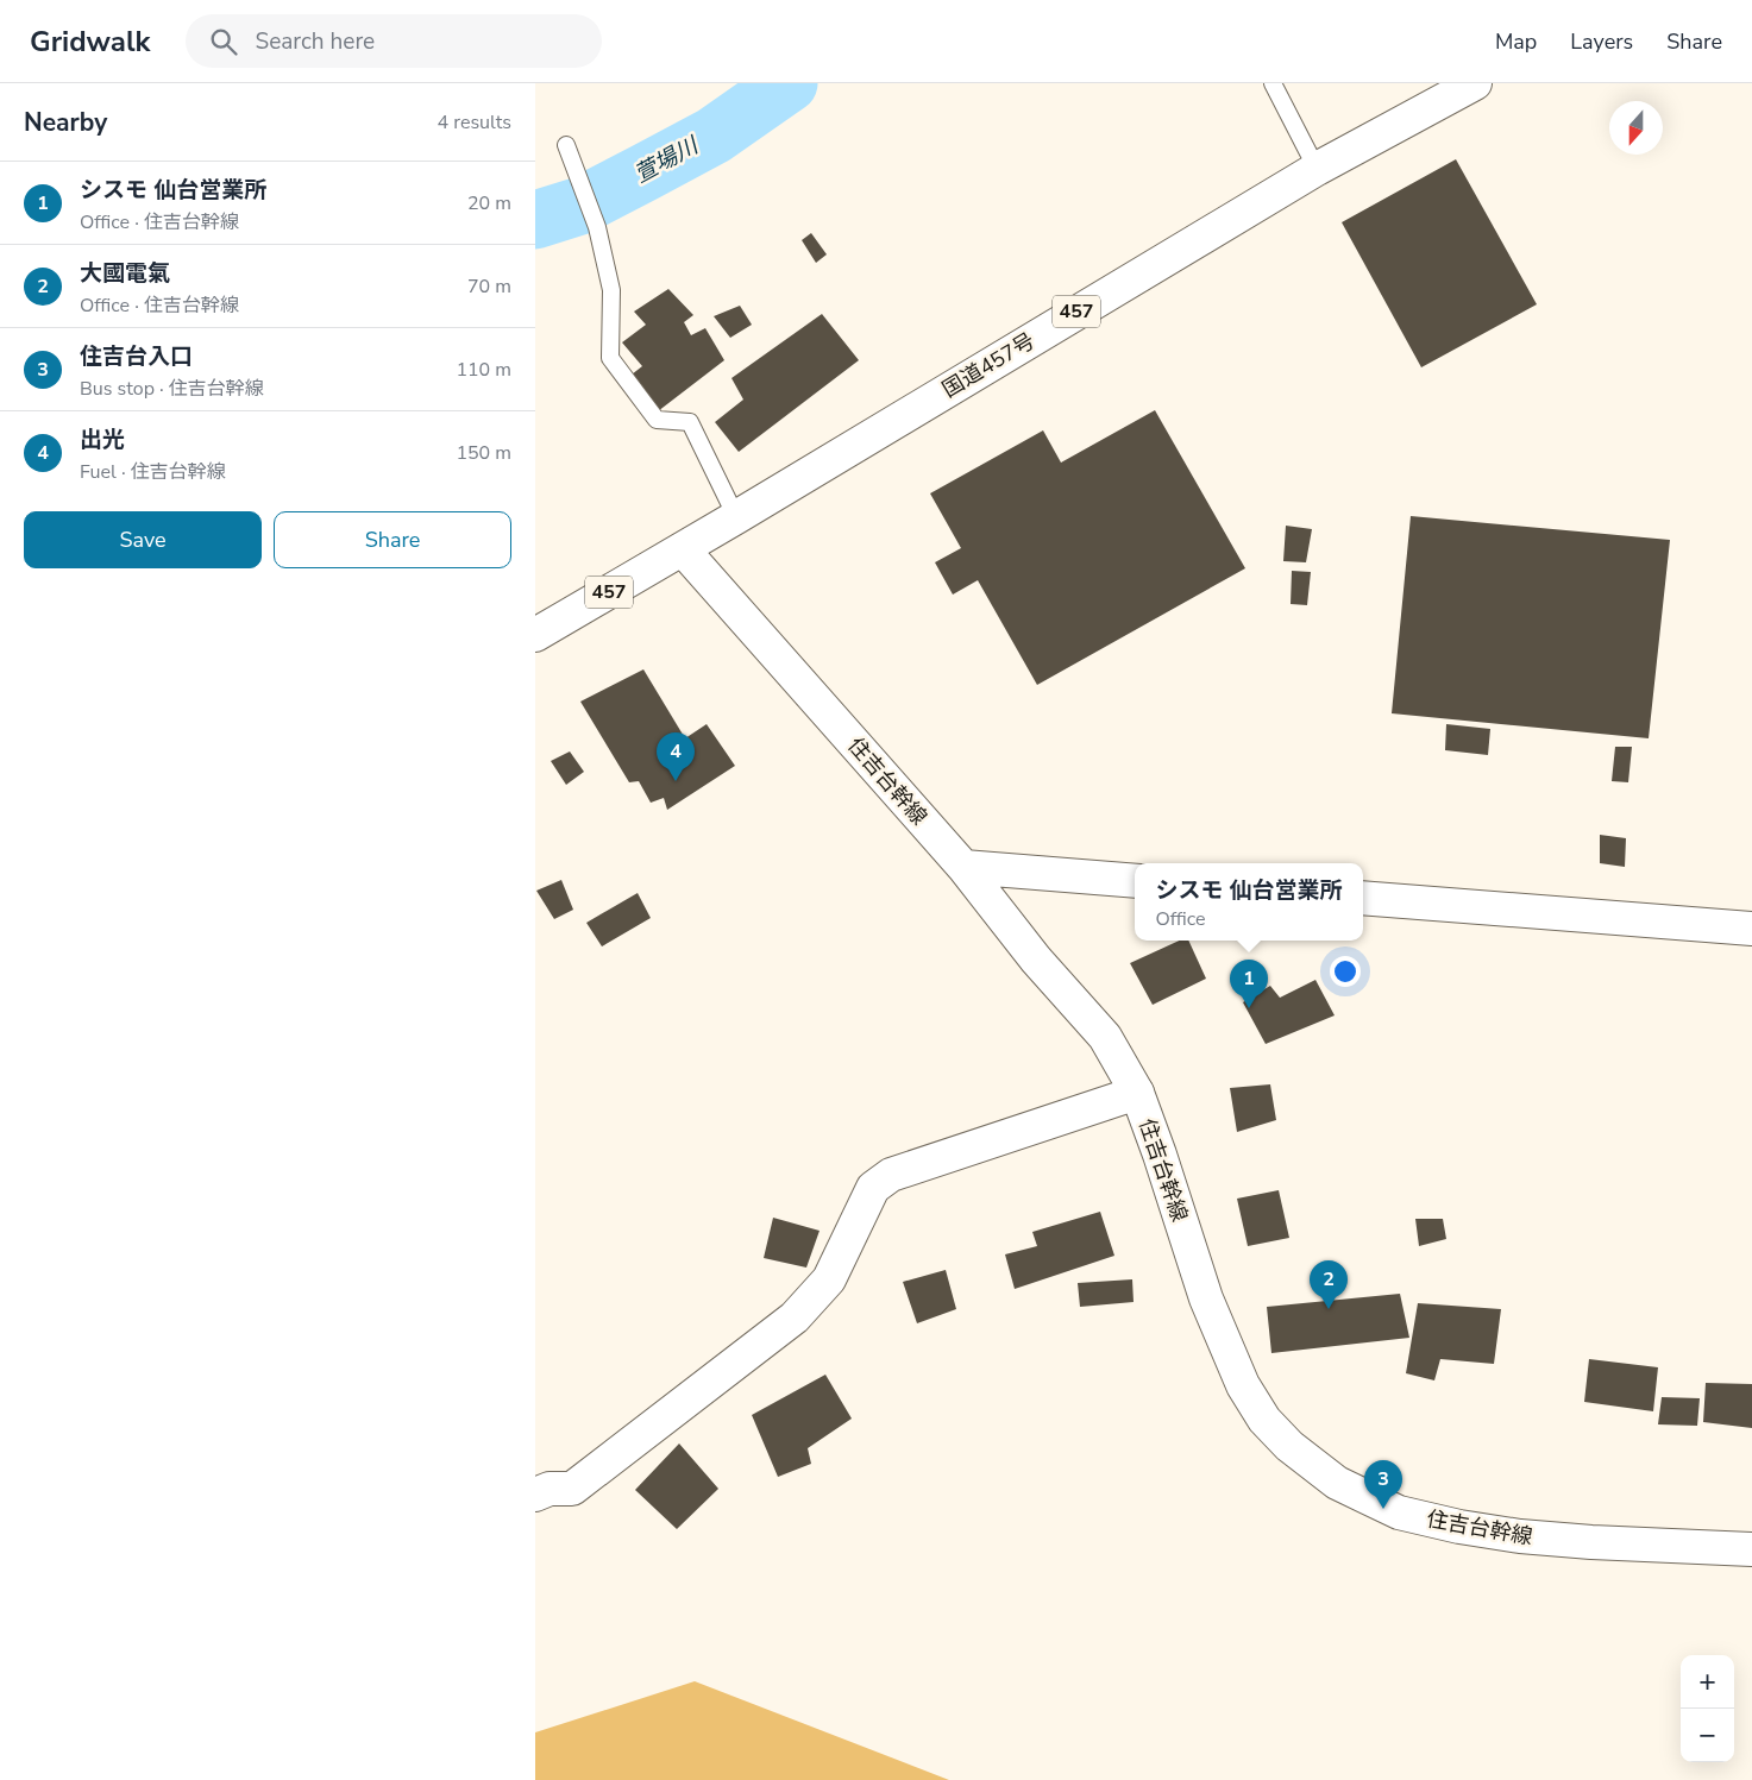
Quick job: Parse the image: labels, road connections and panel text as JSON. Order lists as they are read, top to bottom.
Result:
{
  "streets": {
    "main road": ["457", "国道457号", "住吉台幹線"]
  },
  "crossings": [
    ["国道457号", "住吉台幹線"]
  ],
  "water": ["萱場川"],
  "north": "bottom",
  "page": {
    "header": "Gridwalk",
    "search": "Search here",
    "nav": ["Map", "Layers", "Share"],
    "heading": ["Nearby", "4 results"],
    "list": [
      {
        "mark": "1",
        "name": "シスモ 仙台営業所",
        "note": "Office · 住吉台幹線",
        "value": "20 m"
      },
      {
        "mark": "2",
        "name": "大國電氣",
        "note": "Office · 住吉台幹線",
        "value": "70 m"
      },
      {
        "mark": "3",
        "name": "住吉台入口",
        "note": "Bus stop · 住吉台幹線",
        "value": "110 m"
      },
      {
        "mark": "4",
        "name": "出光",
        "note": "Fuel · 住吉台幹線",
        "value": "150 m"
      }
    ],
    "buttons": ["Save", "Share"],
    "pins": [
      "4",
      "1",
      "2",
      "3"
    ],
    "popup": ["シスモ 仙台営業所", "Office"],
    "map_buttons": ["+", "−"]
  }
}
